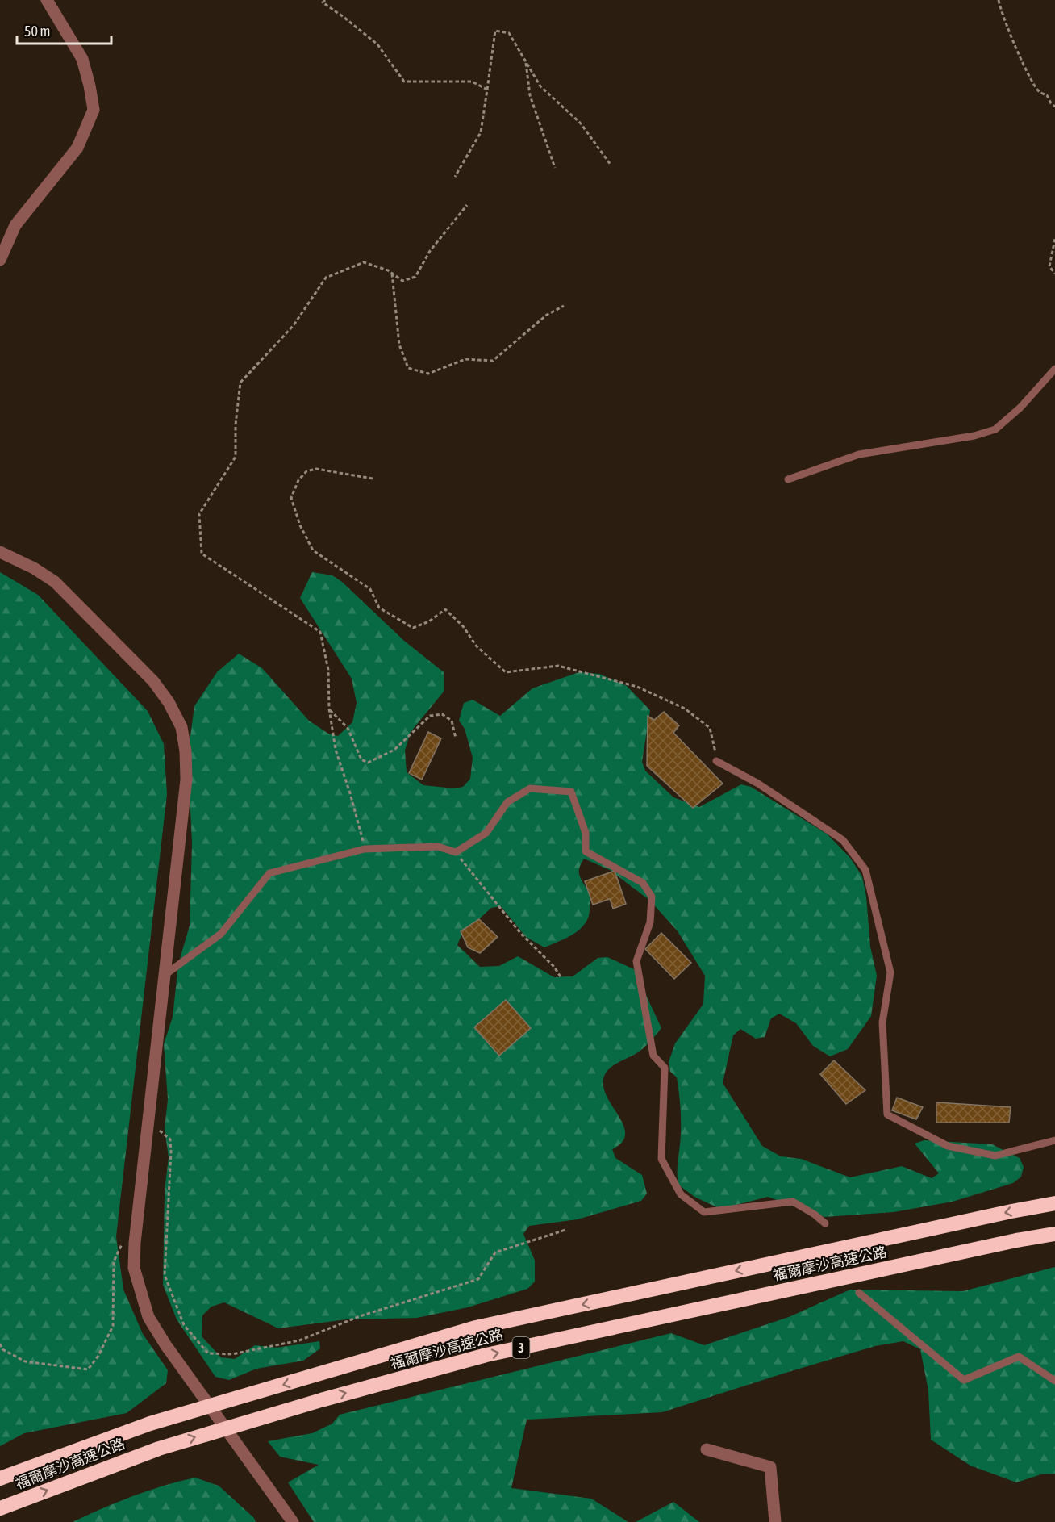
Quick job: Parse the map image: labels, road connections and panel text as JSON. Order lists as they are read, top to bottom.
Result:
{
  "streets": {
    "highway": ["福爾摩沙高速公路", "3"]
  },
  "scale_bar": "50 m"
}
